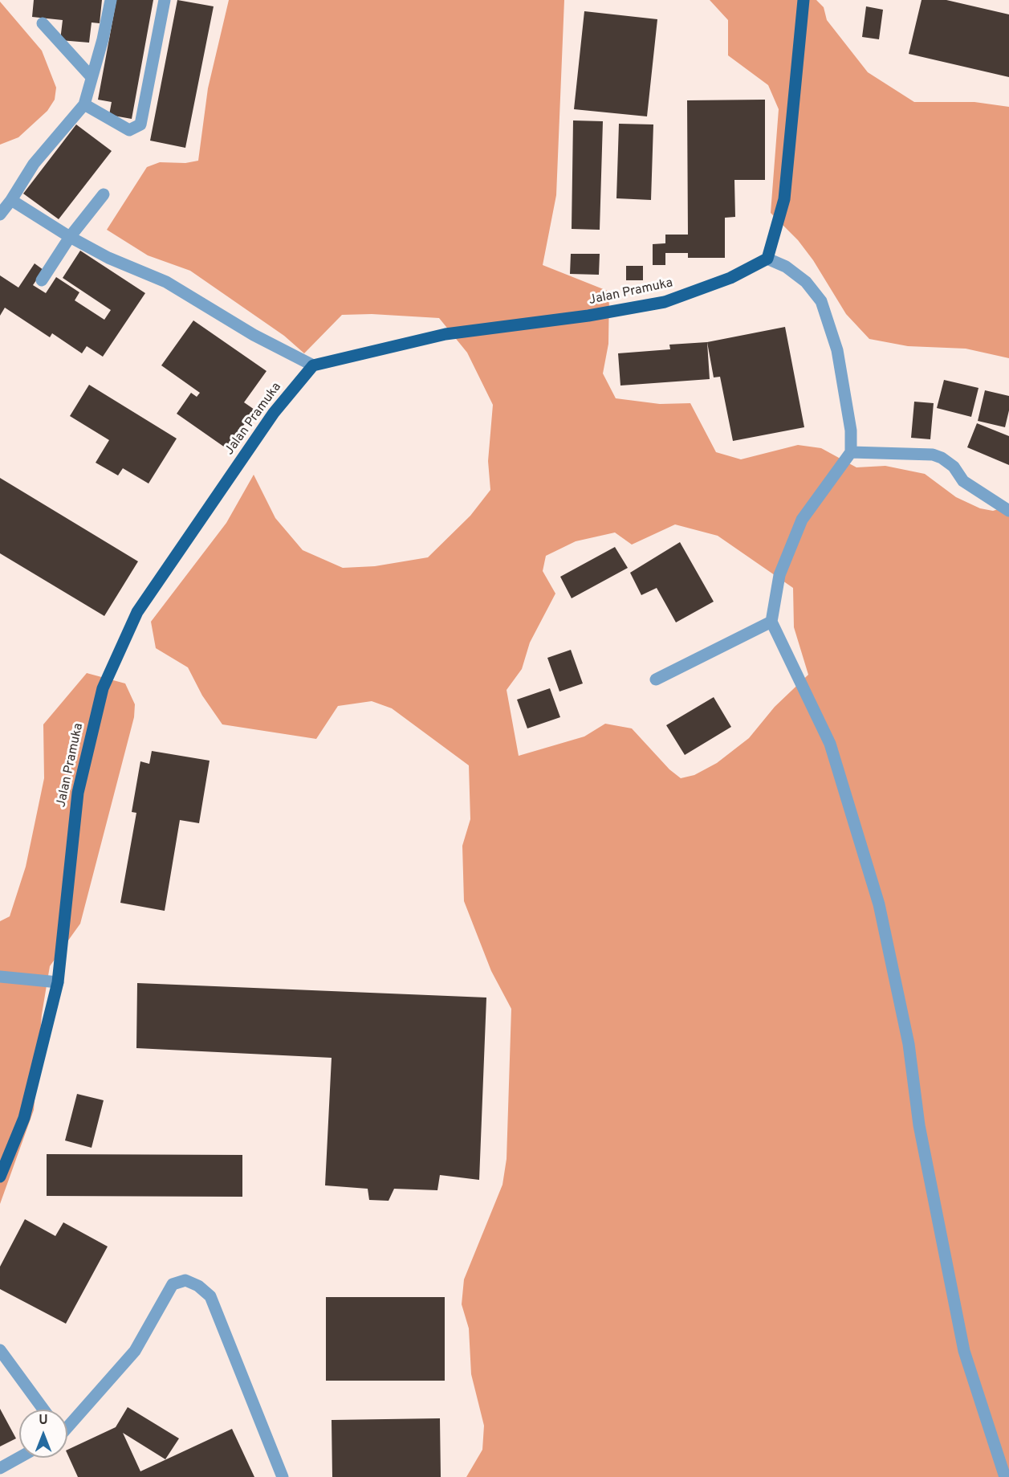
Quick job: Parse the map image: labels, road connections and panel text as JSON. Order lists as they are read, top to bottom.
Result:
{
  "streets": {
    "main road": ["Jalan Pramuka"]
  },
  "north": "top"
}
